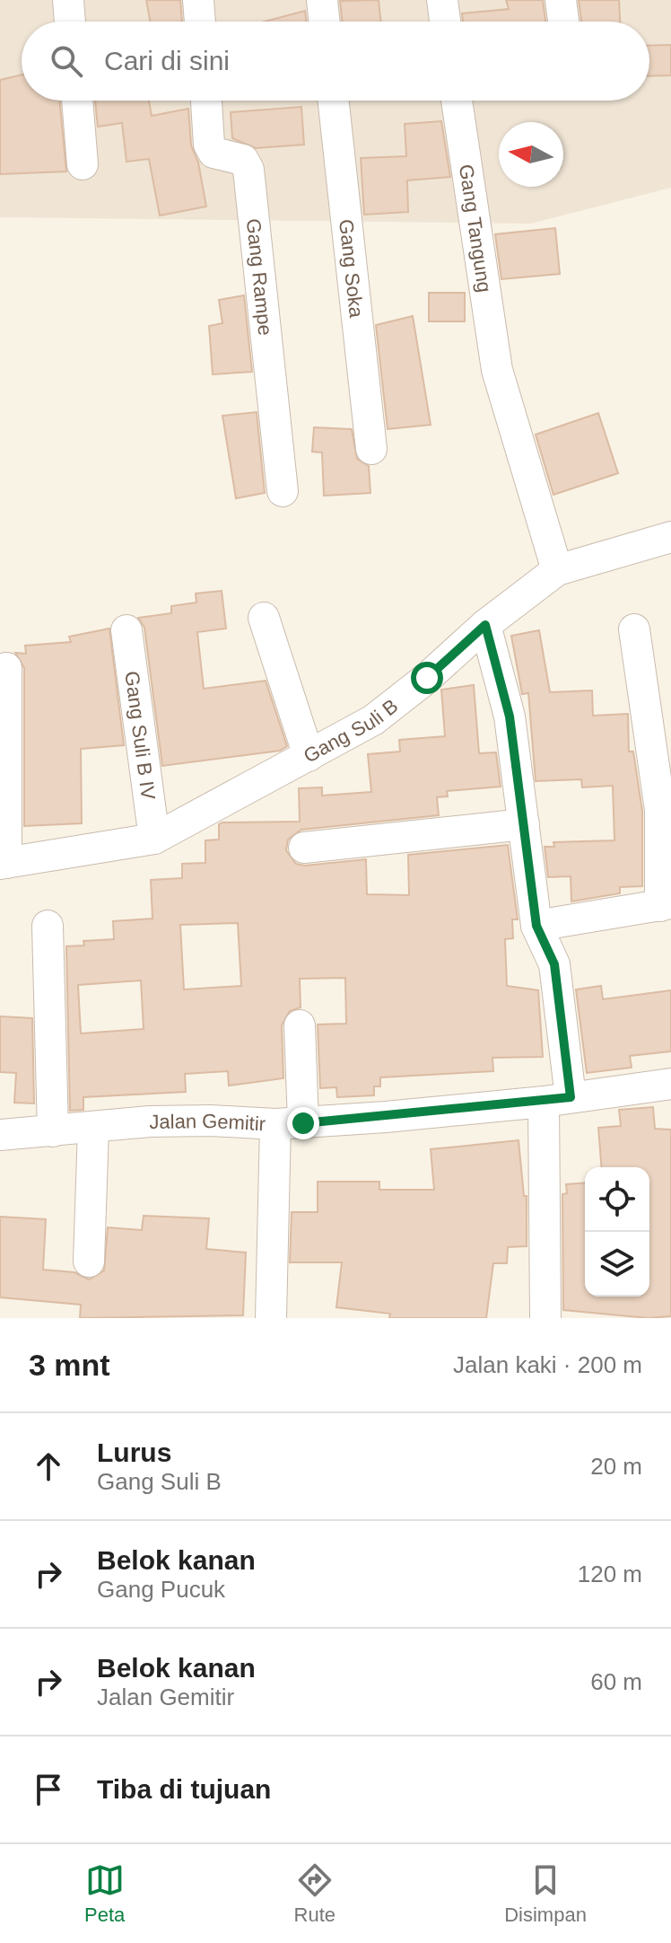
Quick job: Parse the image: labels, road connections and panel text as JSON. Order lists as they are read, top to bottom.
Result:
{
  "streets": {
    "street": [
      "Gang Tangung",
      "Gang Soka",
      "Gang Rampe",
      "Gang Suli B",
      "Gang Suli B IV",
      "Jalan Gemitir"
    ]
  },
  "crossings": [
    ["Gang Tangung", "Gang Suli B"],
    ["Gang Suli B", "Gang Suli B IV"]
  ],
  "north": "left",
  "page": {
    "search": "Cari di sini",
    "heading": ["3 mnt", "Jalan kaki · 200 m"],
    "list": [
      ["Lurus", "Gang Suli B", "20 m"],
      ["Belok kanan", "Gang Pucuk", "120 m"],
      ["Belok kanan", "Jalan Gemitir", "60 m"],
      "Tiba di tujuan"
    ],
    "nav": ["Peta", "Rute", "Disimpan"]
  }
}
